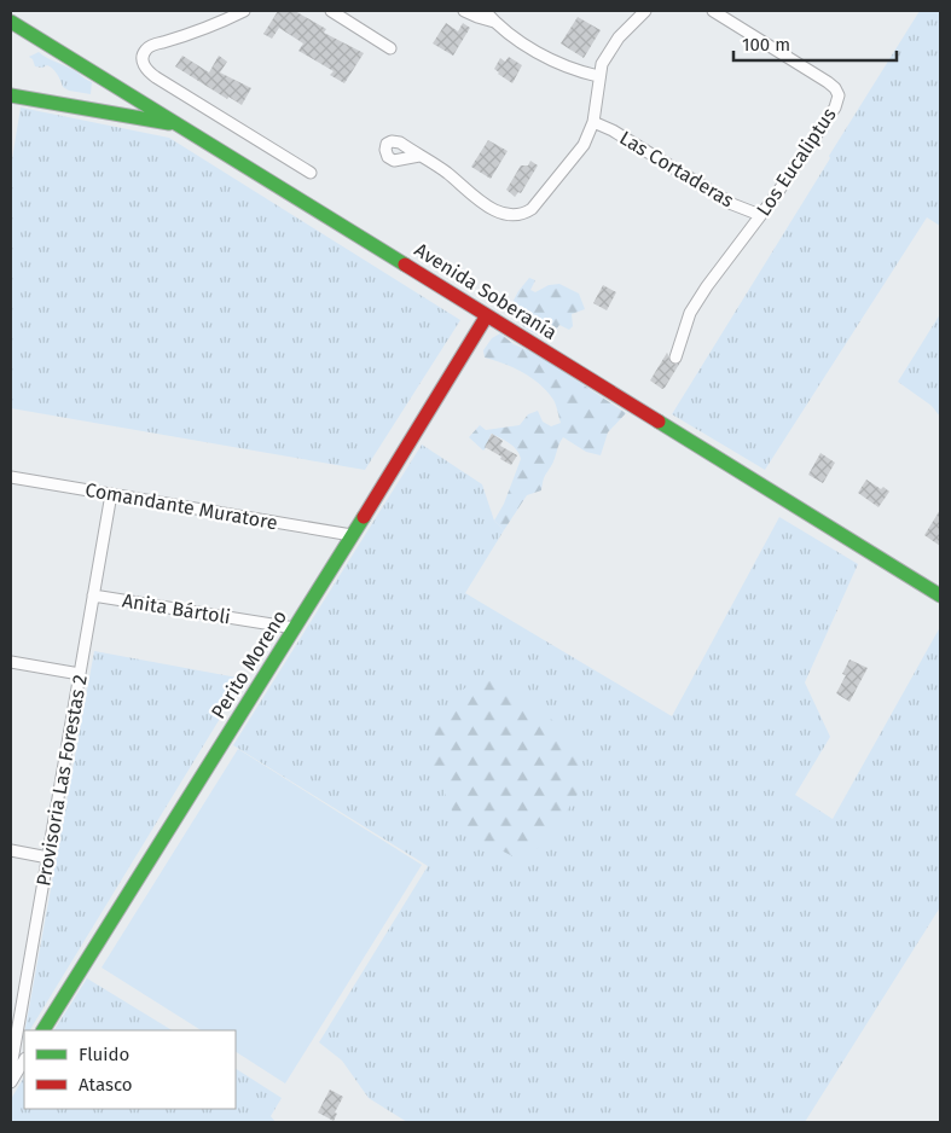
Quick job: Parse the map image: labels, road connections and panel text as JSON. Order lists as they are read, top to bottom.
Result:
{
  "streets": {
    "street": [
      "Los Eucaliptus",
      "Las Cortaderas",
      "Avenida Soberanía",
      "Comandante Muratore",
      "Anita Bártoli",
      "Perito Moreno",
      "Provisoria Las Forestas 2"
    ]
  },
  "crossings": [
    ["Los Eucaliptus", "Las Cortaderas"],
    ["Avenida Soberanía", "Perito Moreno"],
    ["Comandante Muratore", "Perito Moreno"],
    ["Comandante Muratore", "Provisoria Las Forestas 2"],
    ["Anita Bártoli", "Perito Moreno"],
    ["Anita Bártoli", "Provisoria Las Forestas 2"]
  ],
  "legend": ["Fluido", "Atasco"],
  "scale_bar": "100 m"
}
